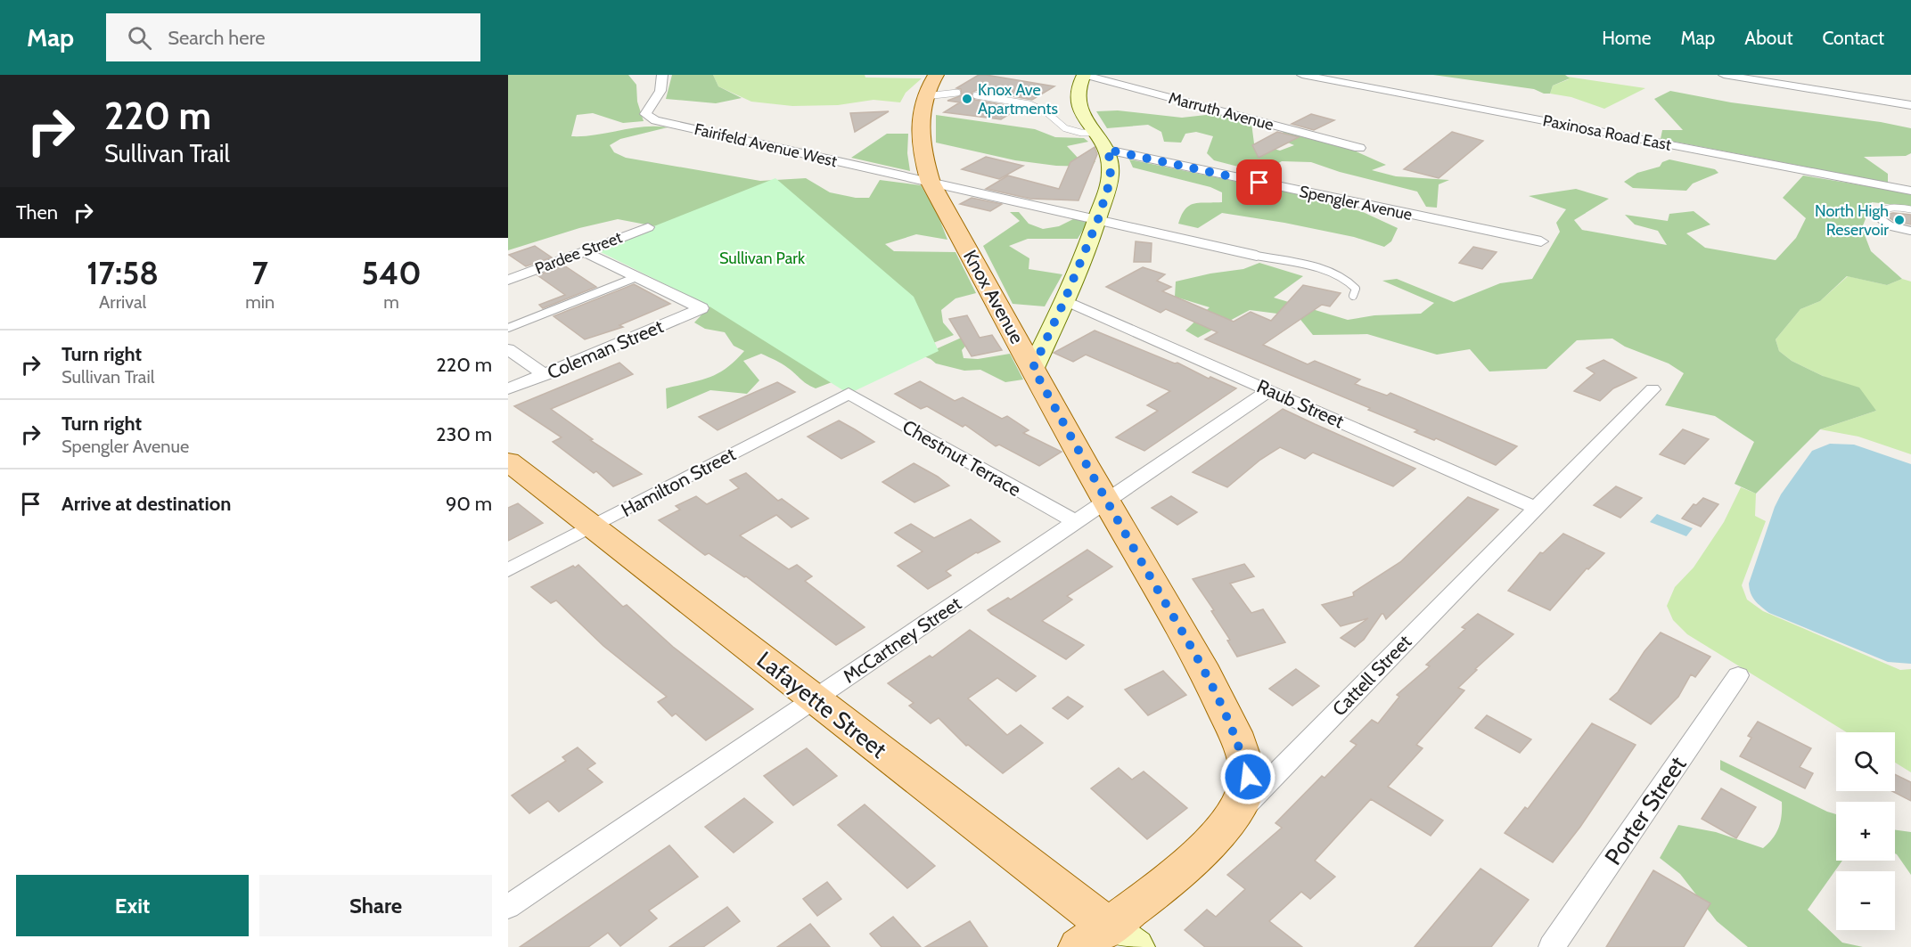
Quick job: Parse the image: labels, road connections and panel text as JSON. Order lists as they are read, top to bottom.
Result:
{
  "streets": {
    "main road": ["Knox Avenue", "Cattell Street", "Lafayette Street"],
    "street": [
      "Marruth Avenue",
      "Paxinosa Road East",
      "Fairifeld Avenue West",
      "Spengler Avenue",
      "Pardee Street",
      "Coleman Street",
      "Raub Street",
      "Chestnut Terrace",
      "Hamilton Street",
      "McCartney Street",
      "Porter Street"
    ]
  },
  "crossings": [
    ["Fairifeld Avenue West", "Knox Avenue"],
    ["Knox Avenue", "McCartney Street"],
    ["Knox Avenue", "Cattell Street"],
    ["Raub Street", "McCartney Street"],
    ["Raub Street", "Cattell Street"],
    ["Chestnut Terrace", "Hamilton Street"],
    ["Chestnut Terrace", "McCartney Street"],
    ["Hamilton Street", "Lafayette Street"],
    ["McCartney Street", "Lafayette Street"],
    ["Cattell Street", "Lafayette Street"]
  ],
  "parks": ["Sullivan Park"],
  "places": ["Knox Ave Apartments", "North High Reservoir"],
  "page": {
    "header": "Map",
    "search": "Search here",
    "nav": [
      "Home",
      "Map",
      "About",
      "Contact"
    ],
    "turn": ["220 m", "Sullivan Trail"],
    "then": "Then",
    "eta": [
      "17:58",
      "Arrival",
      "7",
      "min",
      "540",
      "m"
    ],
    "list": [
      {
        "name": "Turn right",
        "note": "Sullivan Trail",
        "value": "220 m"
      },
      {
        "name": "Turn right",
        "note": "Spengler Avenue",
        "value": "230 m"
      },
      {
        "name": "Arrive at destination",
        "value": "90 m"
      }
    ],
    "map_buttons": ["+", "−"],
    "buttons": ["Exit", "Share"]
  }
}
